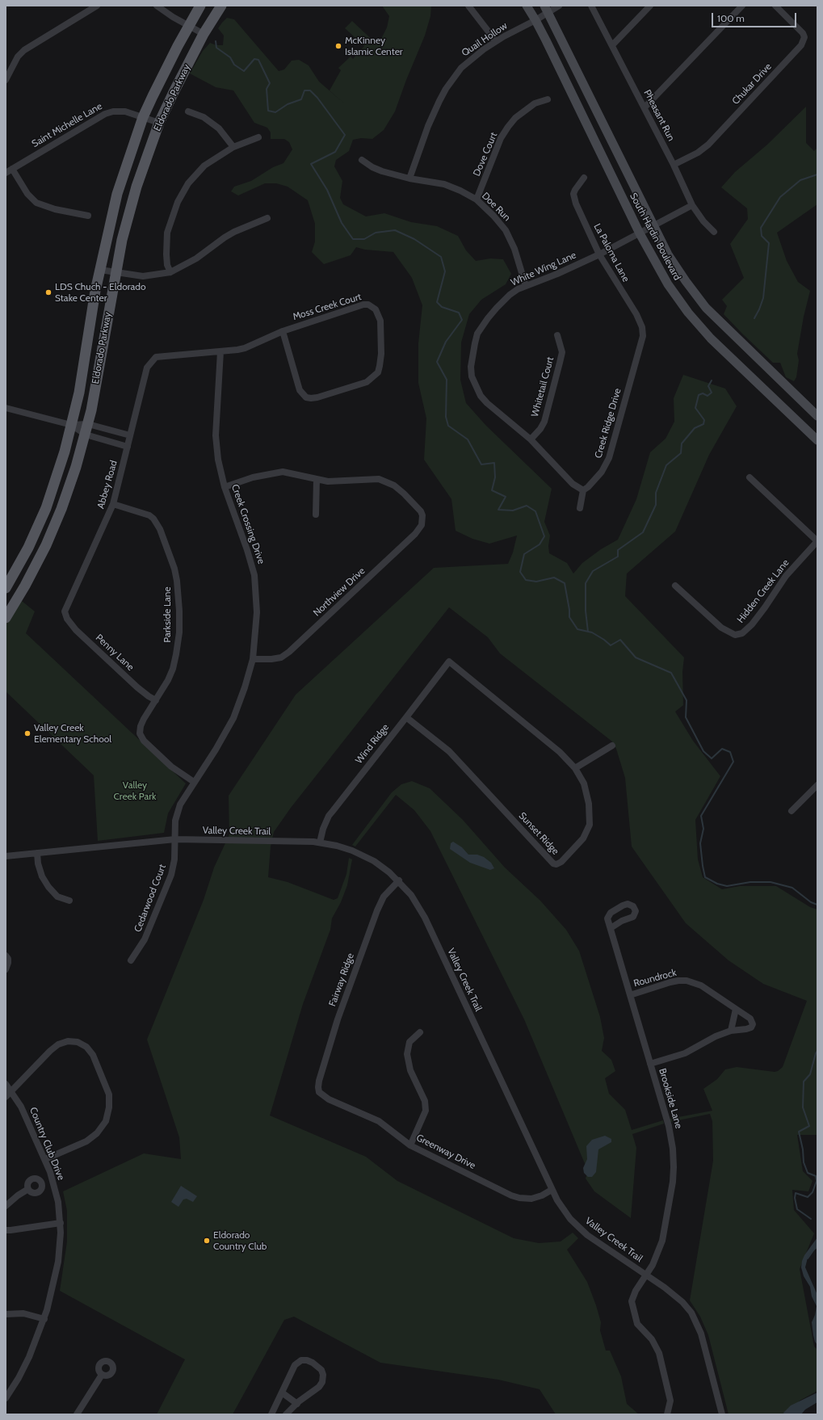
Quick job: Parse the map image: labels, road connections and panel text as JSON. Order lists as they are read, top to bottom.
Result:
{
  "streets": {
    "main road": ["Eldorado Parkway", "South Hardin Boulevard"],
    "street": [
      "Quail Hollow",
      "Chukar Drive",
      "Pheasant Run",
      "Saint Michelle Lane",
      "Dove Court",
      "Doe Run",
      "La Paloma Lane",
      "White Wing Lane",
      "Moss Creek Court",
      "Whitetail Court",
      "Creek Ridge Drive",
      "Abbey Road",
      "Creek Crossing Drive",
      "Hidden Creek Lane",
      "Northview Drive",
      "Parkside Lane",
      "Penny Lane",
      "Wind Ridge",
      "Valley Creek Trail",
      "Sunset Ridge",
      "Cedarwood Court",
      "Roundrock",
      "Fairway Ridge",
      "Brookside Lane",
      "Country Club Drive",
      "Greenway Drive"
    ]
  },
  "crossings": [
    ["Quail Hollow", "Doe Run"],
    ["Quail Hollow", "South Hardin Boulevard"],
    ["Chukar Drive", "Pheasant Run"],
    ["Eldorado Parkway", "Saint Michelle Lane"],
    ["Pheasant Run", "White Wing Lane"],
    ["Dove Court", "Doe Run"],
    ["Doe Run", "White Wing Lane"],
    ["South Hardin Boulevard", "White Wing Lane"],
    ["La Paloma Lane", "White Wing Lane"],
    ["La Paloma Lane", "Creek Ridge Drive"],
    ["White Wing Lane", "Whitetail Court"],
    ["White Wing Lane", "Creek Ridge Drive"],
    ["Moss Creek Court", "Abbey Road"],
    ["Moss Creek Court", "Creek Crossing Drive"],
    ["Abbey Road", "Parkside Lane"],
    ["Abbey Road", "Penny Lane"],
    ["Creek Crossing Drive", "Northview Drive"],
    ["Creek Crossing Drive", "Parkside Lane"],
    ["Creek Crossing Drive", "Valley Creek Trail"],
    ["Creek Crossing Drive", "Cedarwood Court"],
    ["Parkside Lane", "Penny Lane"],
    ["Wind Ridge", "Valley Creek Trail"],
    ["Wind Ridge", "Sunset Ridge"],
    ["Valley Creek Trail", "Cedarwood Court"],
    ["Valley Creek Trail", "Fairway Ridge"],
    ["Valley Creek Trail", "Brookside Lane"],
    ["Valley Creek Trail", "Greenway Drive"],
    ["Roundrock", "Brookside Lane"],
    ["Fairway Ridge", "Greenway Drive"]
  ],
  "parks": ["Valley Creek Park"],
  "places": [
    "McKinney Islamic Center",
    "LDS Chuch - Eldorado Stake Center",
    "Valley Creek Elementary School",
    "Eldorado Country Club"
  ],
  "scale_bar": "100 m"
}
